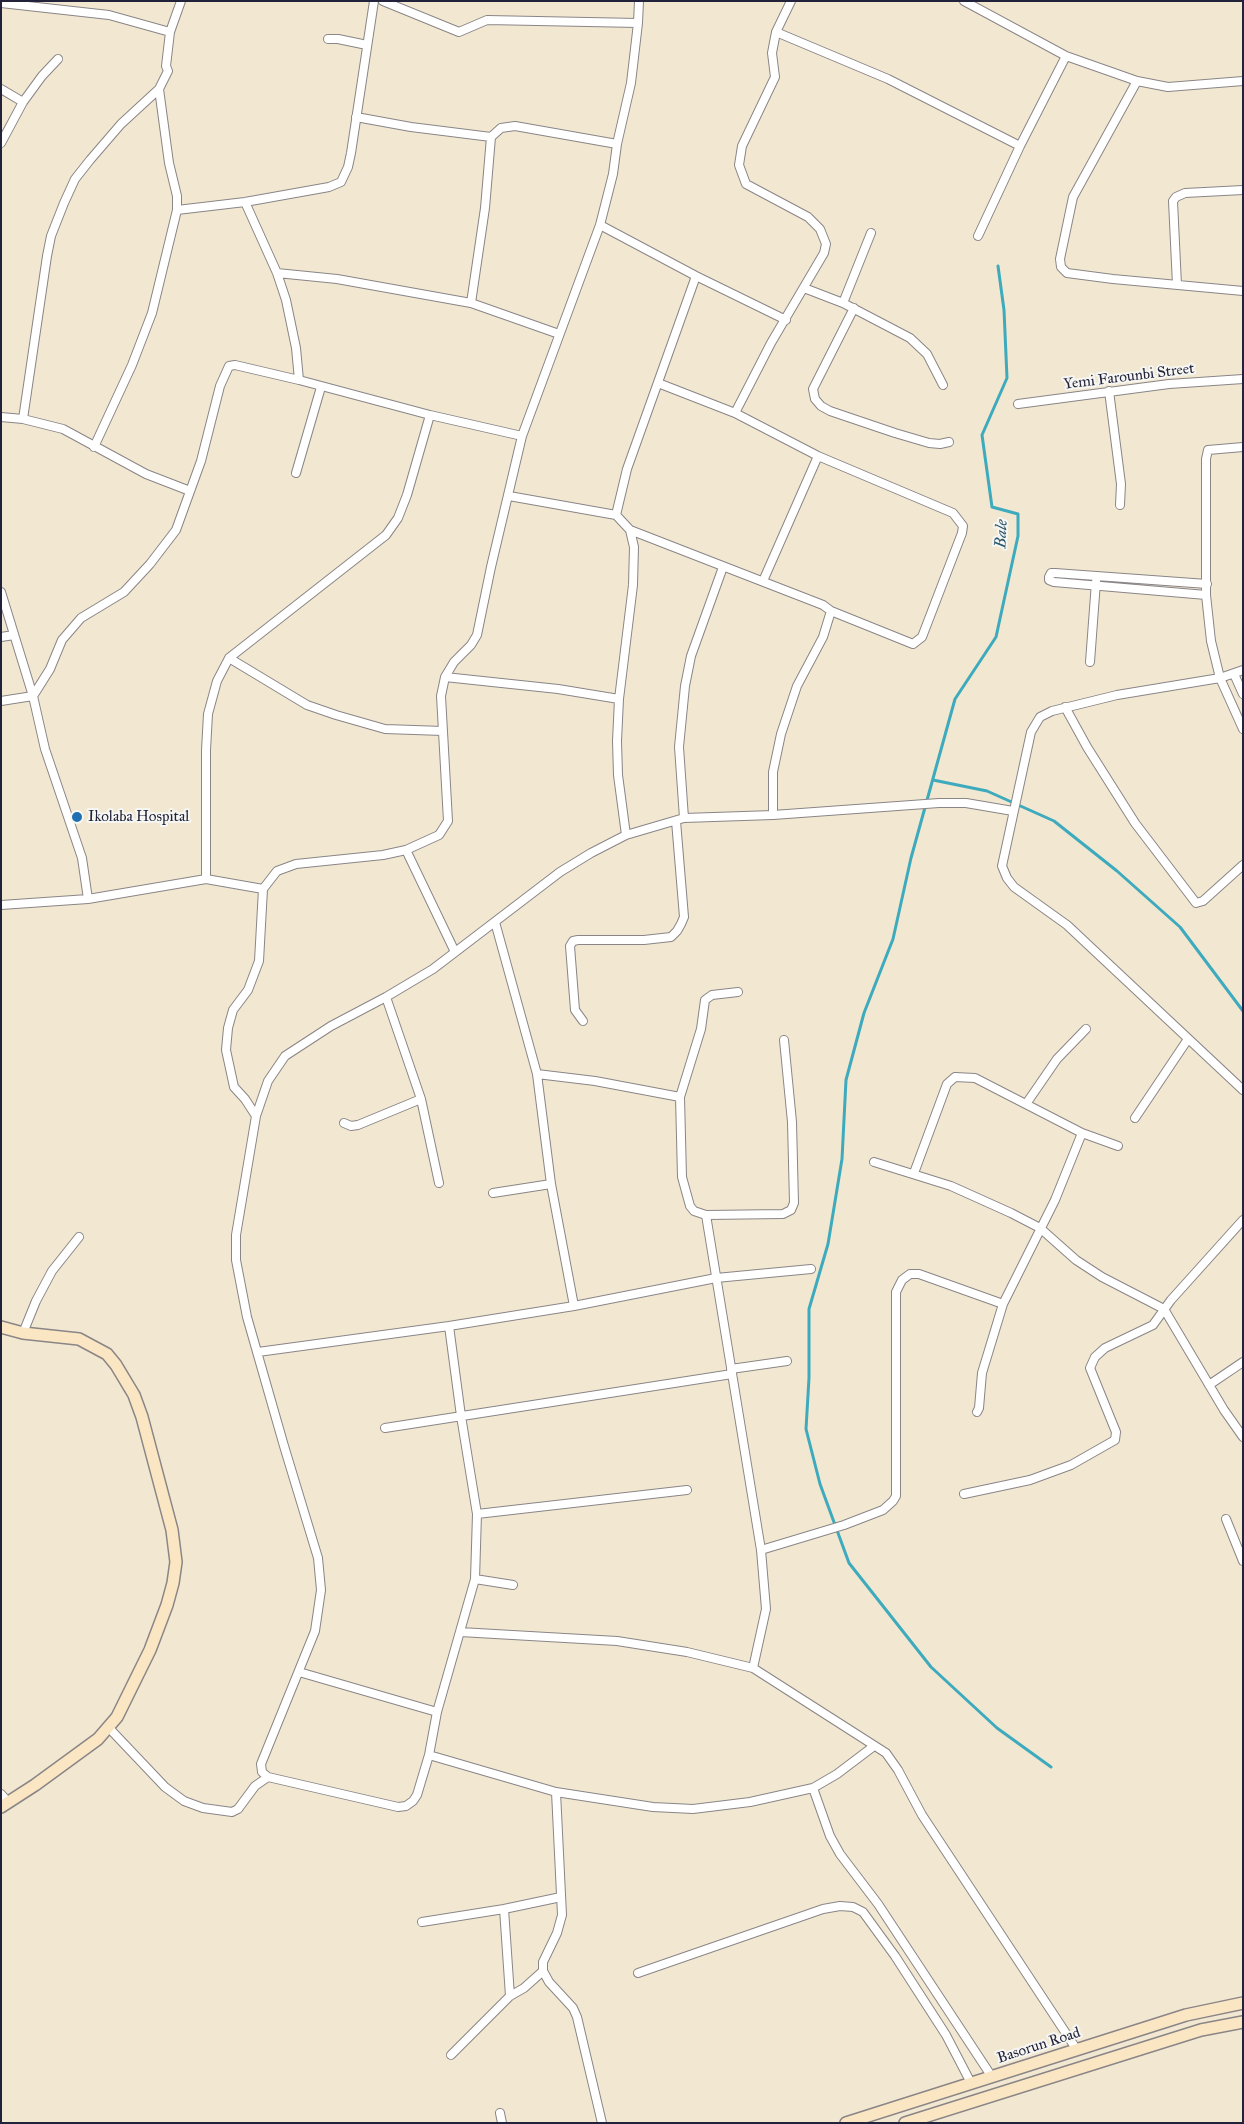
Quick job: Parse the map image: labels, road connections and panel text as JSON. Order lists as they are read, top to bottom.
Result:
{
  "streets": {
    "main road": ["Basorun Road"],
    "street": ["Yemi Farounbi Street"]
  },
  "water": ["Bale"],
  "places": ["Ikolaba Hospital"]
}
